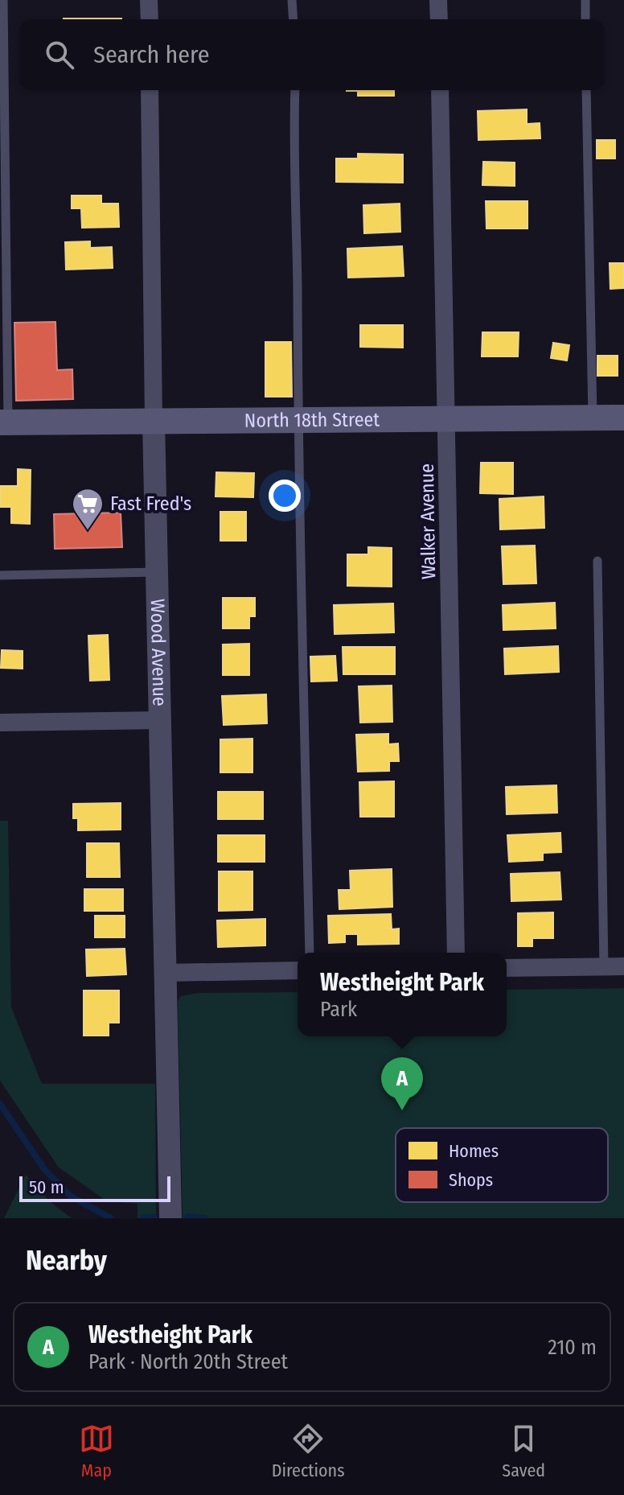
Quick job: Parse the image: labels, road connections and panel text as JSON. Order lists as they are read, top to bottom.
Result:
{
  "streets": {
    "main road": ["North 18th Street"],
    "street": ["Walker Avenue", "Wood Avenue"]
  },
  "crossings": [
    ["North 18th Street", "Walker Avenue"],
    ["North 18th Street", "Wood Avenue"]
  ],
  "places": {
    "supermarket": ["Fast Fred's"]
  },
  "legend": ["Homes", "Shops"],
  "scale_bar": "50 m",
  "page": {
    "search": "Search here",
    "popup": ["Westheight Park", "Park"],
    "pins": "A",
    "scale": "50 m",
    "heading": "Nearby",
    "list": [
      {
        "mark": "A",
        "name": "Westheight Park",
        "note": "Park · North 20th Street",
        "value": "210 m"
      }
    ],
    "nav": ["Map", "Directions", "Saved"]
  }
}
